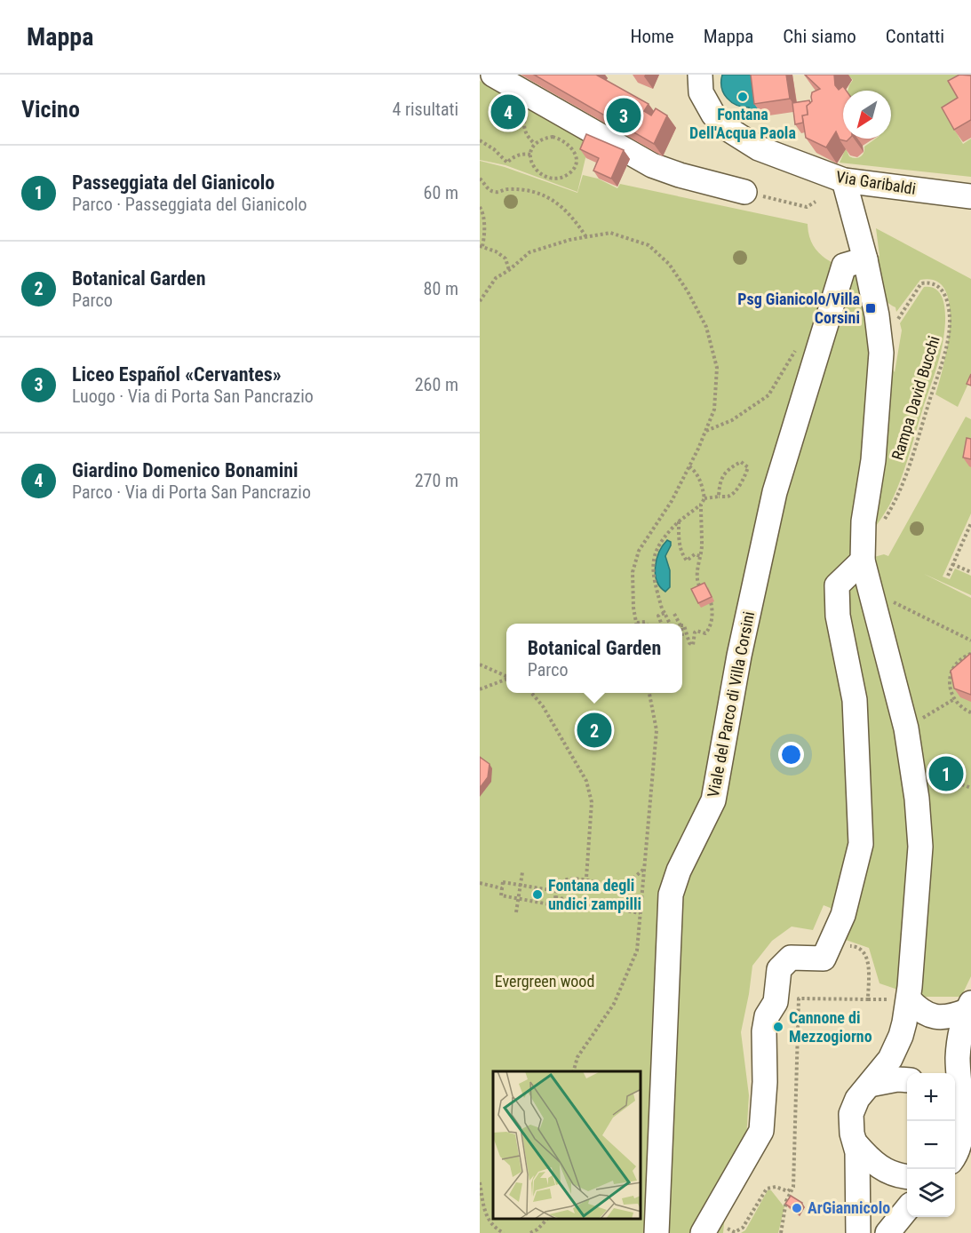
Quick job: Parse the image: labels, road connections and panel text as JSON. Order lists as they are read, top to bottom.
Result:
{
  "streets": {
    "street": ["Via Garibaldi", "Viale del Parco di Villa Corsini"],
    "path": ["Rampa David Bucchi"]
  },
  "parks": ["Evergreen wood"],
  "places": {
    "other": [
      "Fontana Dell'Acqua Paola",
      "Fontana degli undici zampilli",
      "Cannone di Mezzogiorno",
      "ArGiannicolo"
    ],
    "transit": ["Psg Gianicolo/Villa Corsini"]
  },
  "north": "bottom left",
  "page": {
    "header": "Mappa",
    "nav": [
      "Home",
      "Mappa",
      "Chi siamo",
      "Contatti"
    ],
    "heading": ["Vicino", "4 risultati"],
    "pins": [
      "4",
      "3",
      "2",
      "1"
    ],
    "list": [
      {
        "mark": "1",
        "name": "Passeggiata del Gianicolo",
        "note": "Parco · Passeggiata del Gianicolo",
        "value": "60 m"
      },
      {
        "mark": "2",
        "name": "Botanical Garden",
        "note": "Parco",
        "value": "80 m"
      },
      {
        "mark": "3",
        "name": "Liceo Español «Cervantes»",
        "note": "Luogo · Via di Porta San Pancrazio",
        "value": "260 m"
      },
      {
        "mark": "4",
        "name": "Giardino Domenico Bonamini",
        "note": "Parco · Via di Porta San Pancrazio",
        "value": "270 m"
      }
    ],
    "popup": ["Botanical Garden", "Parco"],
    "map_buttons": ["+", "−"]
  }
}
